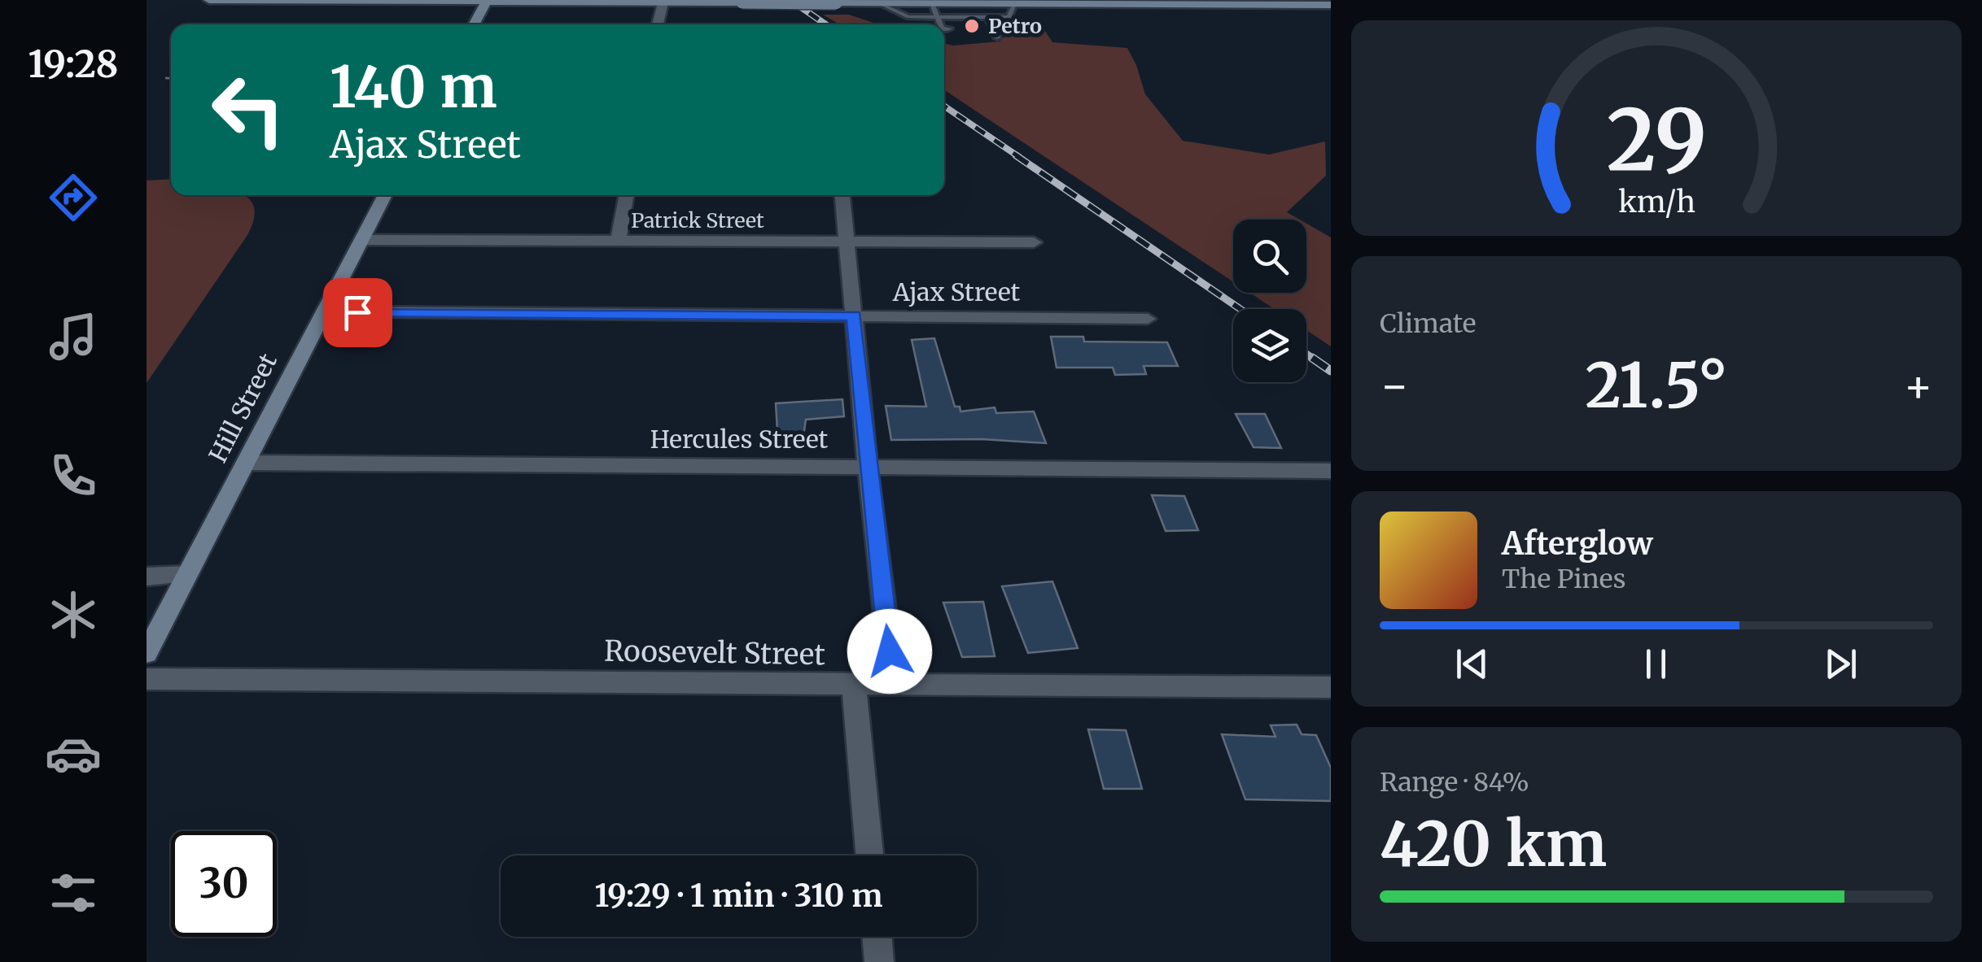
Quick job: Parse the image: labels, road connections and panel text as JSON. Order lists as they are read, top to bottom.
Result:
{
  "streets": {
    "main road": ["Hill Street"],
    "street": [
      "Patrick Street",
      "Ajax Street",
      "Hercules Street",
      "Roosevelt Street"
    ]
  },
  "crossings": [
    ["Patrick Street", "Hill Street"],
    ["Ajax Street", "Hill Street"],
    ["Hill Street", "Hercules Street"]
  ],
  "places": ["Petro"],
  "page": {
    "tabs": "19:28",
    "turn": ["140 m", "Ajax Street"],
    "tile": [
      "Climate",
      ["Range · 84%", "420 km"]
    ],
    "heat": ["−", "21.5°", "+"],
    "song": ["Afterglow", "The Pines"],
    "limit": "30",
    "trip": "19:29 · 1 min · 310 m",
    "gauge": ["29", "km/h"]
  }
}
